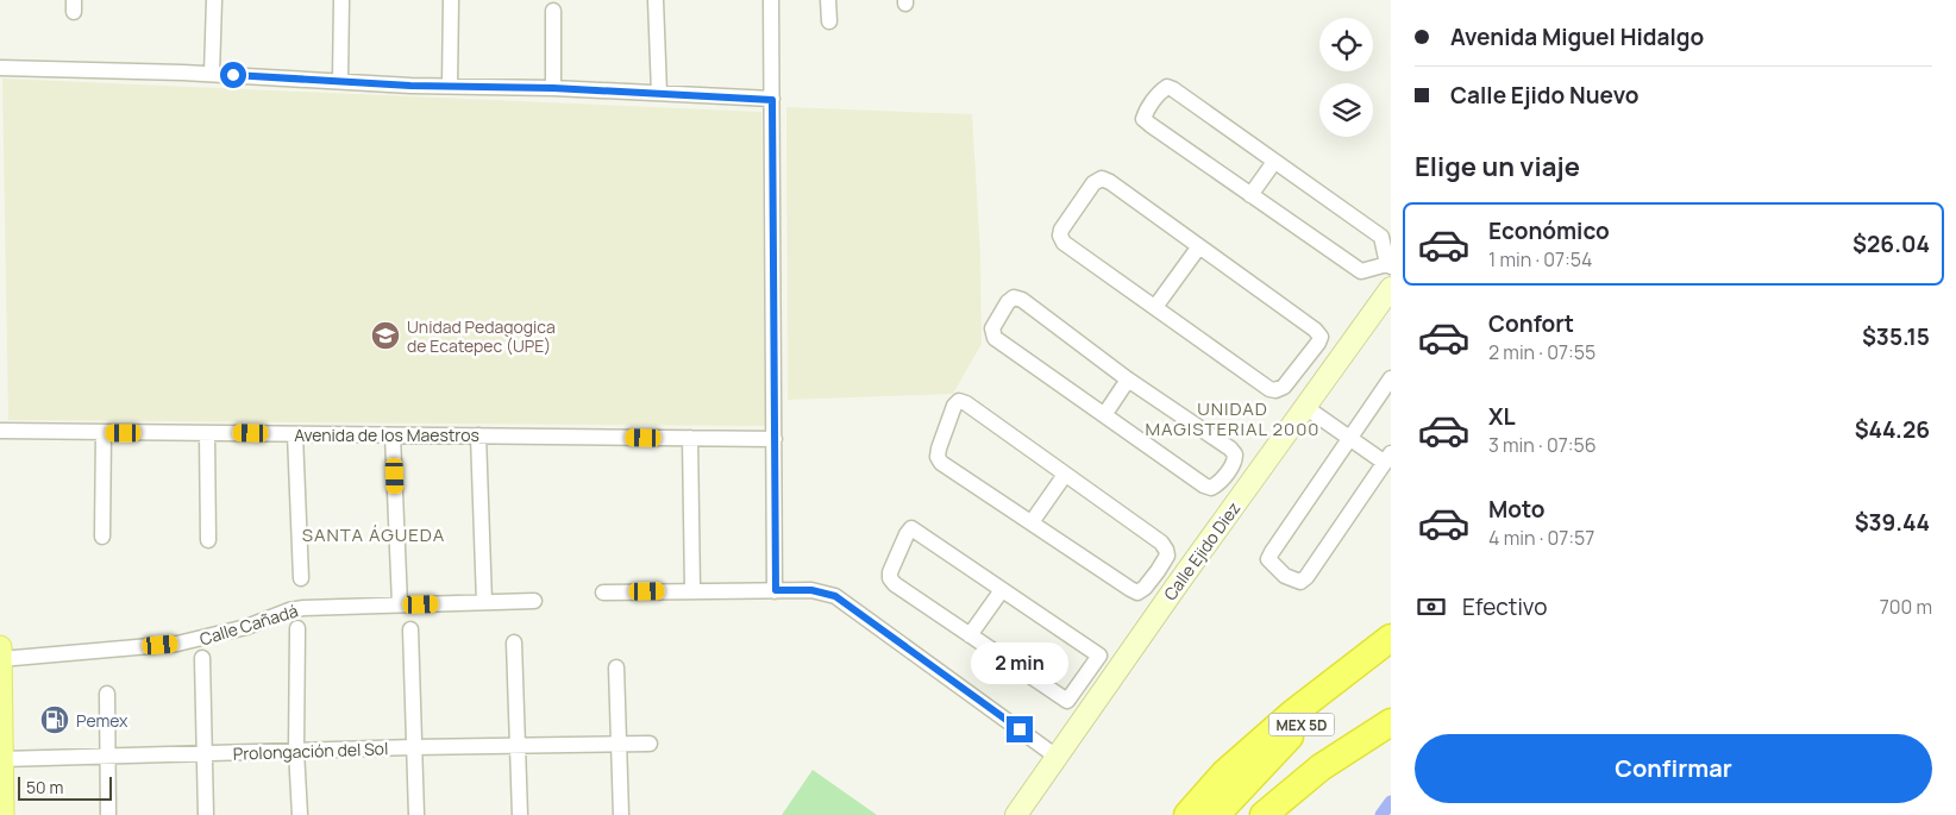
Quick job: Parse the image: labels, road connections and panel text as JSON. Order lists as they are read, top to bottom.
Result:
{
  "streets": {
    "highway": ["MEX 5D"],
    "main road": ["Calle Ejido Diez"],
    "street": ["Avenida de los Maestros", "Calle Cañadá", "Prolongación del Sol"]
  },
  "districts": ["UNIDAD MAGISTERIAL 2000", "SANTA ÁGUEDA"],
  "places": {
    "school or university": ["Unidad Pedagogica de Ecatepec (UPE)"],
    "fuel station": ["Pemex"]
  },
  "scale_bar": "50 m",
  "page": {
    "banner": ["Avenida Miguel Hidalgo", "Calle Ejido Nuevo"],
    "heading": "Elige un viaje",
    "list": [
      {
        "name": "Económico",
        "note": "1 min · 07:54",
        "value": "$26.04"
      },
      {
        "name": "Confort",
        "note": "2 min · 07:55",
        "value": "$35.15"
      },
      {
        "name": "XL",
        "note": "3 min · 07:56",
        "value": "$44.26"
      },
      {
        "name": "Moto",
        "note": "4 min · 07:57",
        "value": "$39.44"
      }
    ],
    "pay": ["Efectivo", "700 m"],
    "bubble": "2 min",
    "buttons": "Confirmar",
    "scale": "50 m"
  }
}
